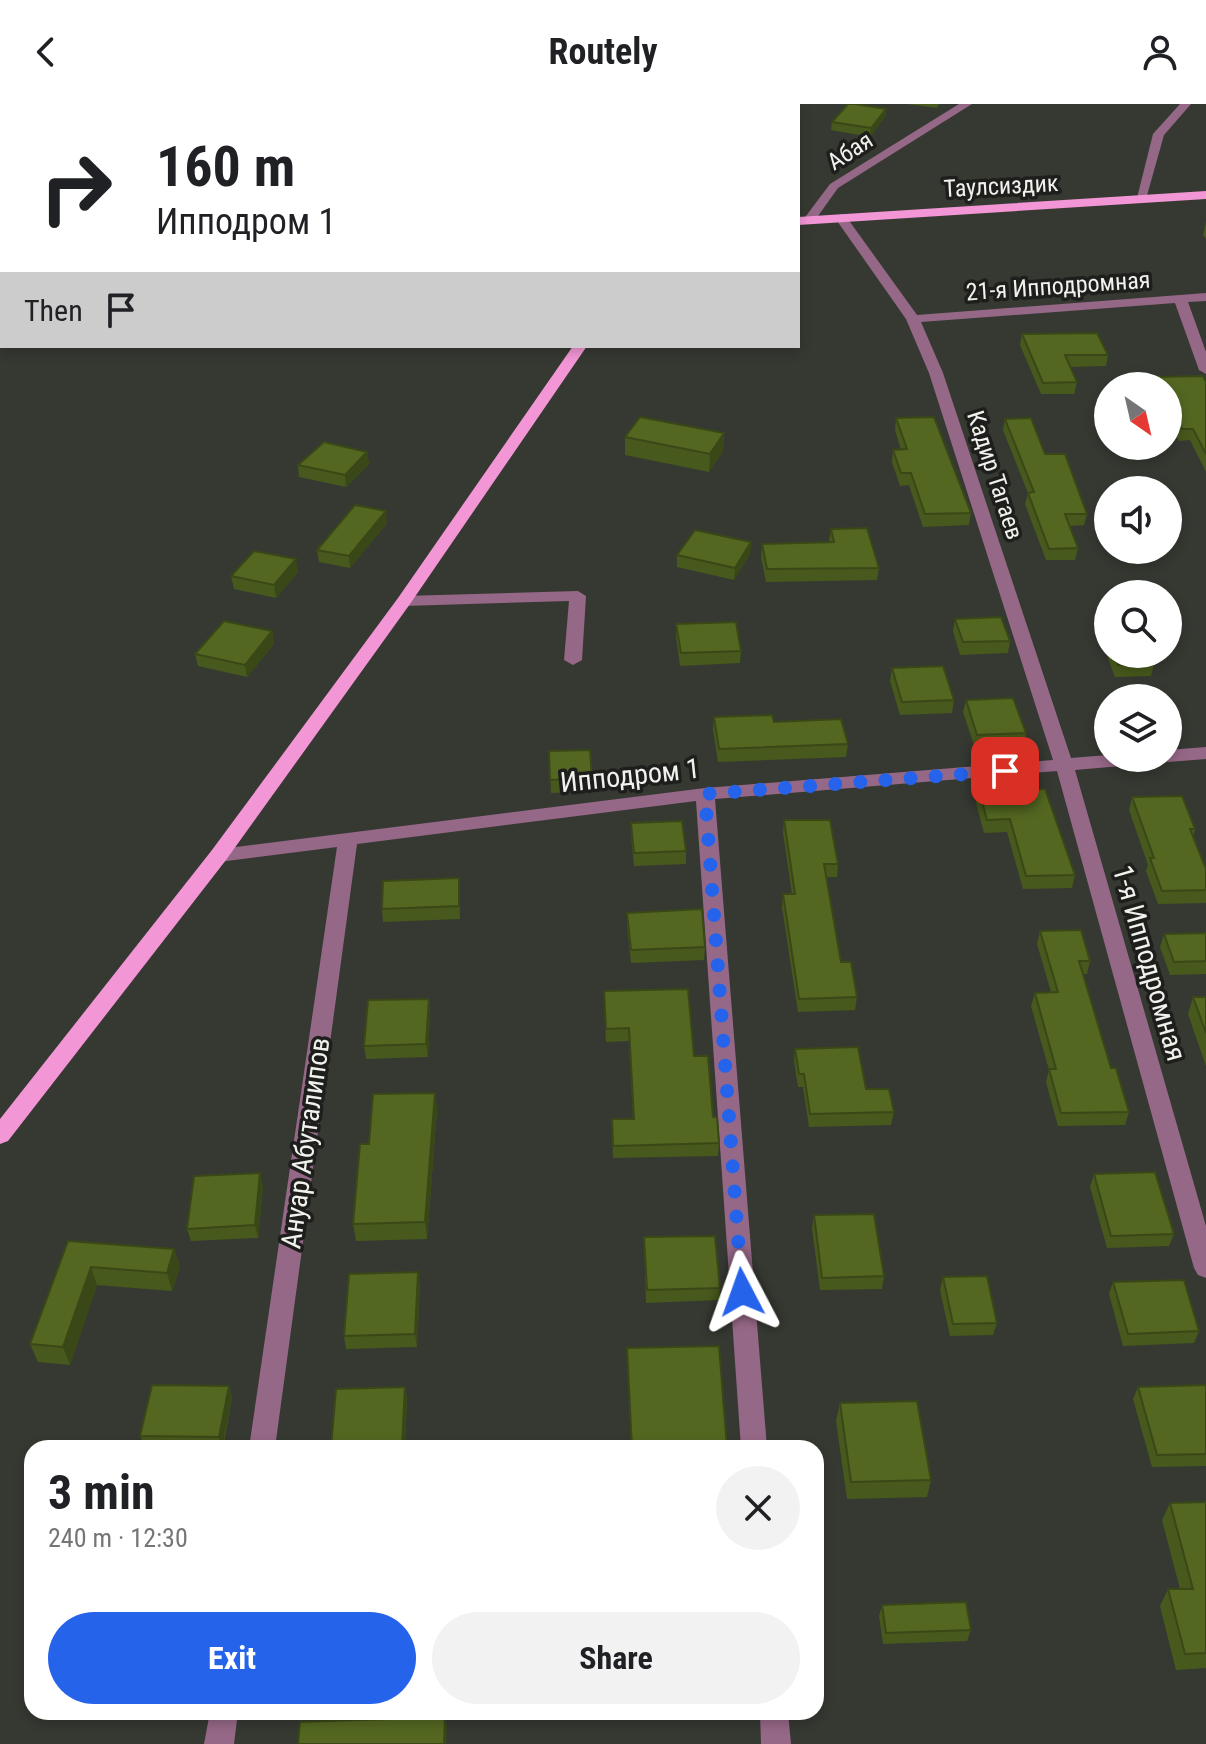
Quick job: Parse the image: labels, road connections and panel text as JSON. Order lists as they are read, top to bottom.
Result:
{
  "streets": {
    "main road": ["Таулсиздик"],
    "street": [
      "Абая",
      "21-я Ипподромная",
      "Кадир Тагаев",
      "Ипподром 1",
      "1-я Ипподромная",
      "Ануар Абуталипов"
    ]
  },
  "crossings": [
    ["Абая", "Таулсиздик"],
    ["Таулсиздик", "Кадир Тагаев"],
    ["21-я Ипподромная", "Кадир Тагаев"],
    ["Кадир Тагаев", "Ипподром 1"],
    ["Кадир Тагаев", "1-я Ипподромная"],
    ["Ипподром 1", "1-я Ипподромная"],
    ["Ипподром 1", "Ануар Абуталипов"]
  ],
  "north": "bottom right",
  "page": {
    "header": "Routely",
    "turn": ["160 m", "Ипподром 1"],
    "then": "Then",
    "heading": ["3 min", "240 m · 12:30"],
    "buttons": ["Exit", "Share"]
  }
}
